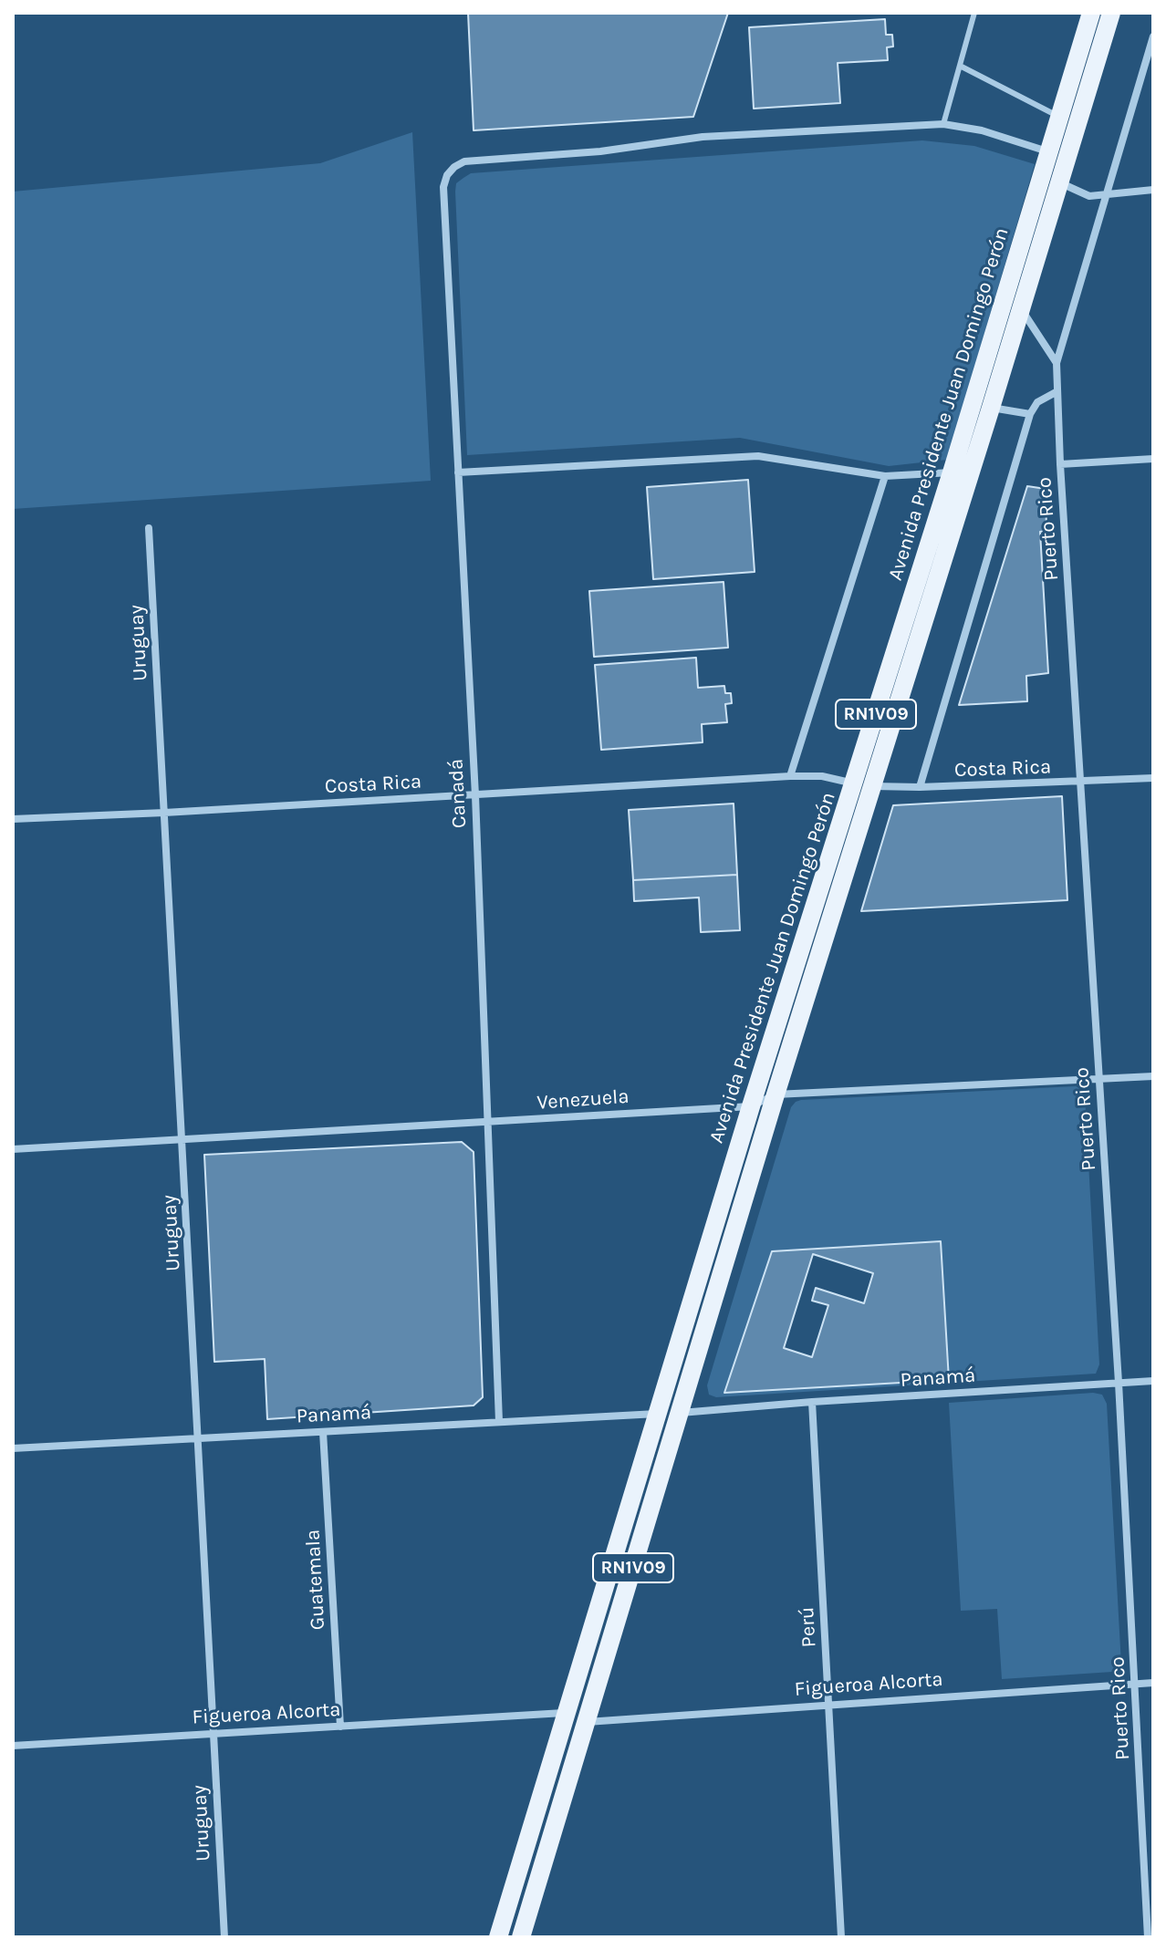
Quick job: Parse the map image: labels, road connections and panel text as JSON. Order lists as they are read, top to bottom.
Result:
{
  "streets": {
    "main road": ["Avenida Presidente Juan Domingo Perón", "RN1V09"],
    "street": [
      "Puerto Rico",
      "Uruguay",
      "Costa Rica",
      "Canadá",
      "Venezuela",
      "Panamá",
      "Guatemala",
      "Perú",
      "Figueroa Alcorta"
    ]
  },
  "crossings": [
    ["Avenida Presidente Juan Domingo Perón", "Costa Rica"],
    ["Avenida Presidente Juan Domingo Perón", "Venezuela"],
    ["Avenida Presidente Juan Domingo Perón", "Panamá"],
    ["Avenida Presidente Juan Domingo Perón", "Figueroa Alcorta"],
    ["Puerto Rico", "Costa Rica"],
    ["Puerto Rico", "Venezuela"],
    ["Puerto Rico", "Panamá"],
    ["Puerto Rico", "Figueroa Alcorta"],
    ["Uruguay", "Costa Rica"],
    ["Uruguay", "Venezuela"],
    ["Uruguay", "Panamá"],
    ["Uruguay", "Figueroa Alcorta"],
    ["Costa Rica", "Canadá"],
    ["Canadá", "Venezuela"],
    ["Canadá", "Panamá"],
    ["Panamá", "Guatemala"],
    ["Panamá", "Perú"],
    ["Guatemala", "Figueroa Alcorta"],
    ["Perú", "Figueroa Alcorta"]
  ]
}
